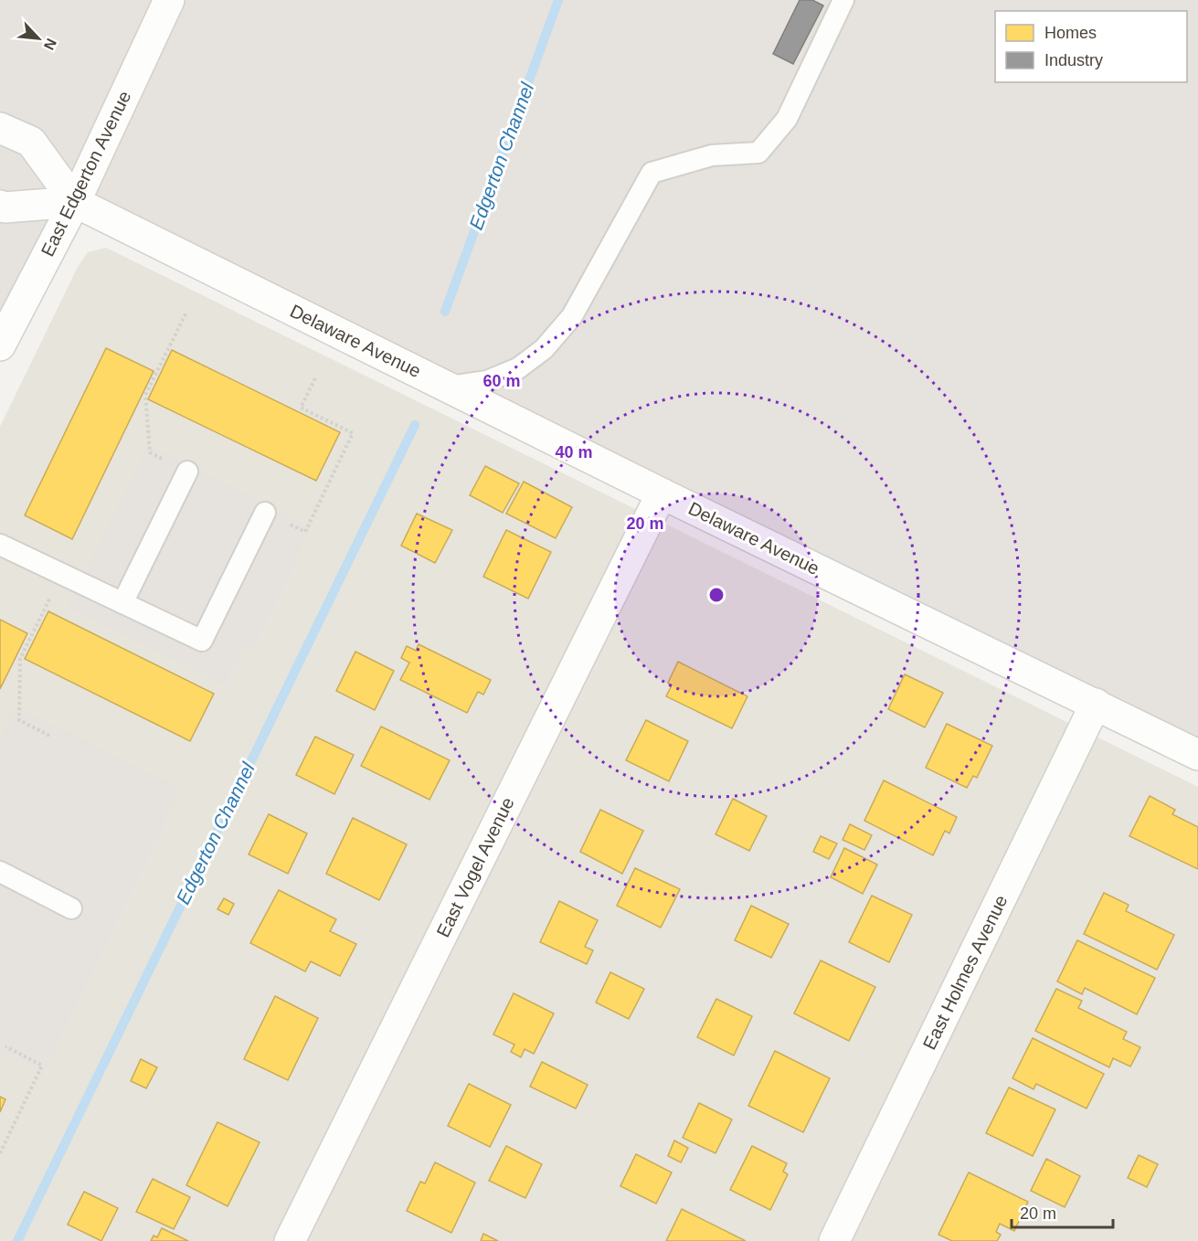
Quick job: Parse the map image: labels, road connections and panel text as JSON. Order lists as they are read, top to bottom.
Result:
{
  "streets": {
    "street": [
      "East Edgerton Avenue",
      "Delaware Avenue",
      "East Vogel Avenue",
      "East Holmes Avenue"
    ]
  },
  "crossings": [
    ["East Edgerton Avenue", "Delaware Avenue"],
    ["Delaware Avenue", "East Vogel Avenue"],
    ["Delaware Avenue", "East Holmes Avenue"]
  ],
  "water": ["Edgerton Channel"],
  "legend": ["Homes", "Industry"],
  "scale_bar": "20 m",
  "north": "bottom right",
  "rings": ["60 m", "40 m", "20 m"]
}
